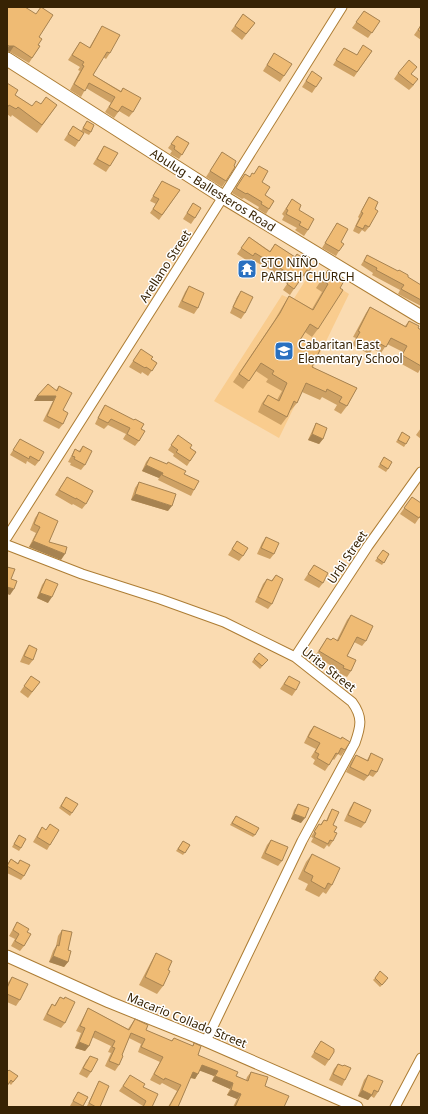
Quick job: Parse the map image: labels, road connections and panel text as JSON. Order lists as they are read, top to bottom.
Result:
{
  "streets": {
    "main road": ["Abulug - Ballesteros Road"],
    "street": [
      "Arellano Street",
      "Urbi Street",
      "Urita Street",
      "Macario Collado Street"
    ]
  },
  "crossings": [
    ["Abulug - Ballesteros Road", "Arellano Street"],
    ["Urbi Street", "Urita Street"],
    ["Urita Street", "Macario Collado Street"]
  ],
  "places": {
    "temple": ["STO NIÑO PARISH CHURCH"],
    "school or university": ["Cabaritan East Elementary School"]
  }
}
